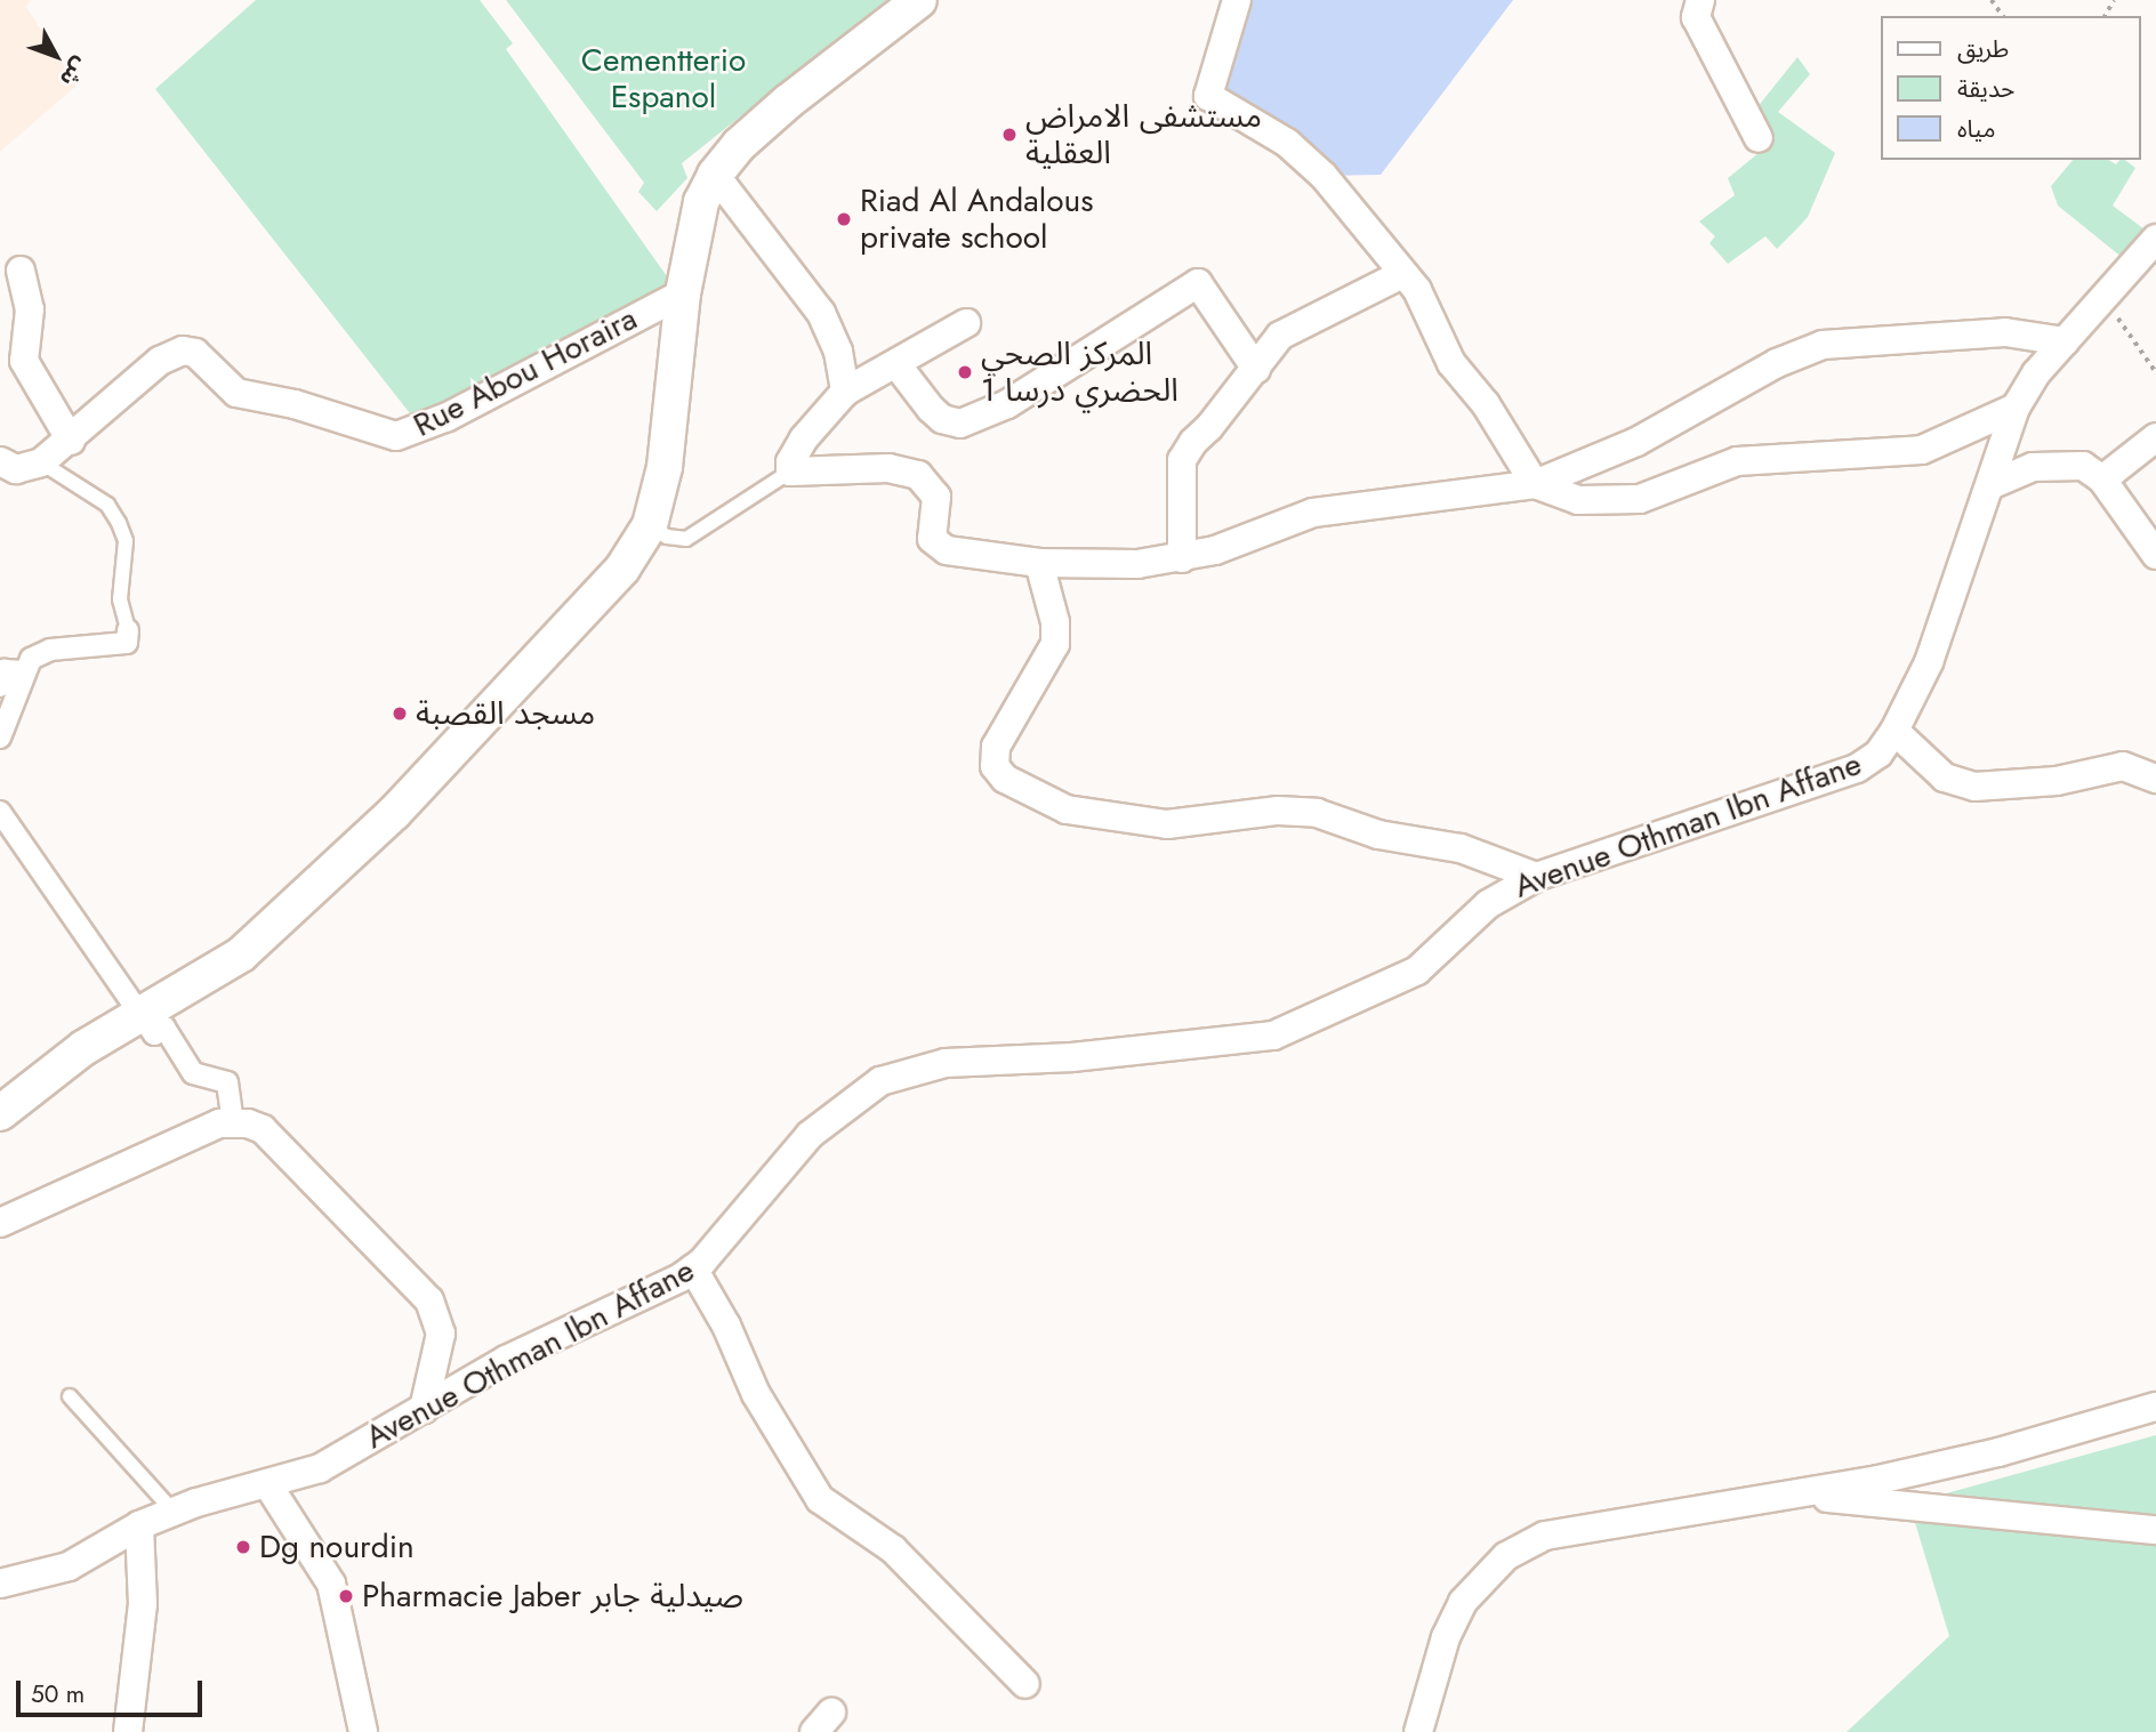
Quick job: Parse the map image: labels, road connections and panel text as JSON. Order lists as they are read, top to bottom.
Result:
{
  "streets": {
    "street": ["Rue Abou Horaira", "Avenue Othman Ibn Affane"]
  },
  "parks": ["Cementterio Espanol"],
  "places": [
    "مستشفى الامراض العقلية",
    "Riad Al Andalous private school",
    "المركز الصحي الحضري درسا 1",
    "مسجد القصبة",
    "Dg nourdin",
    "Pharmacie Jaber صيدلية جابر"
  ],
  "legend": ["طريق", "حديقة", "مياه"],
  "scale_bar": "50 m",
  "north": "bottom right"
}
